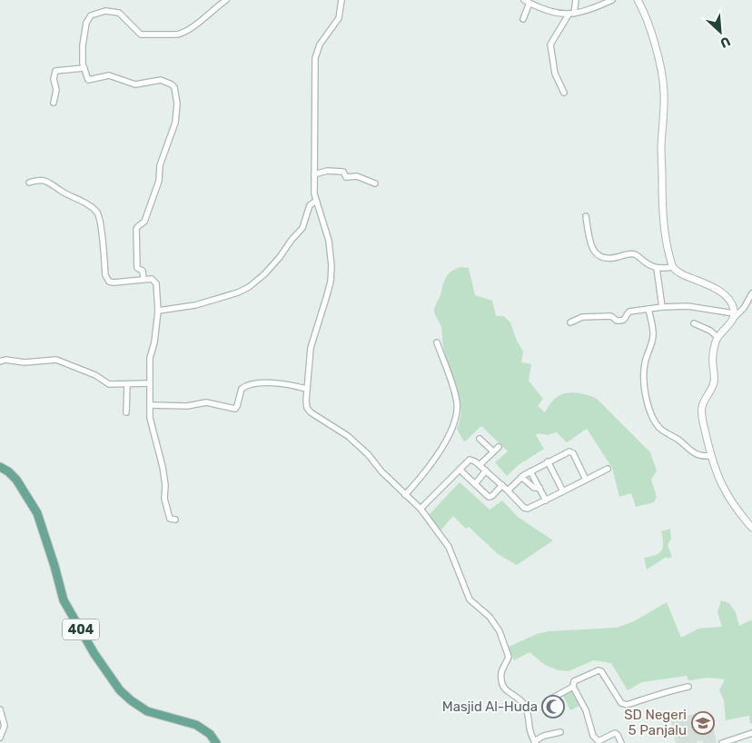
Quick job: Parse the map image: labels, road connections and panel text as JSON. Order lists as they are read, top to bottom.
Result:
{
  "streets": {
    "main road": ["404"]
  },
  "places": {
    "mosque": ["Masjid Al-Huda"],
    "school or university": ["SD Negeri 5 Panjalu"]
  },
  "north": "bottom right"
}
